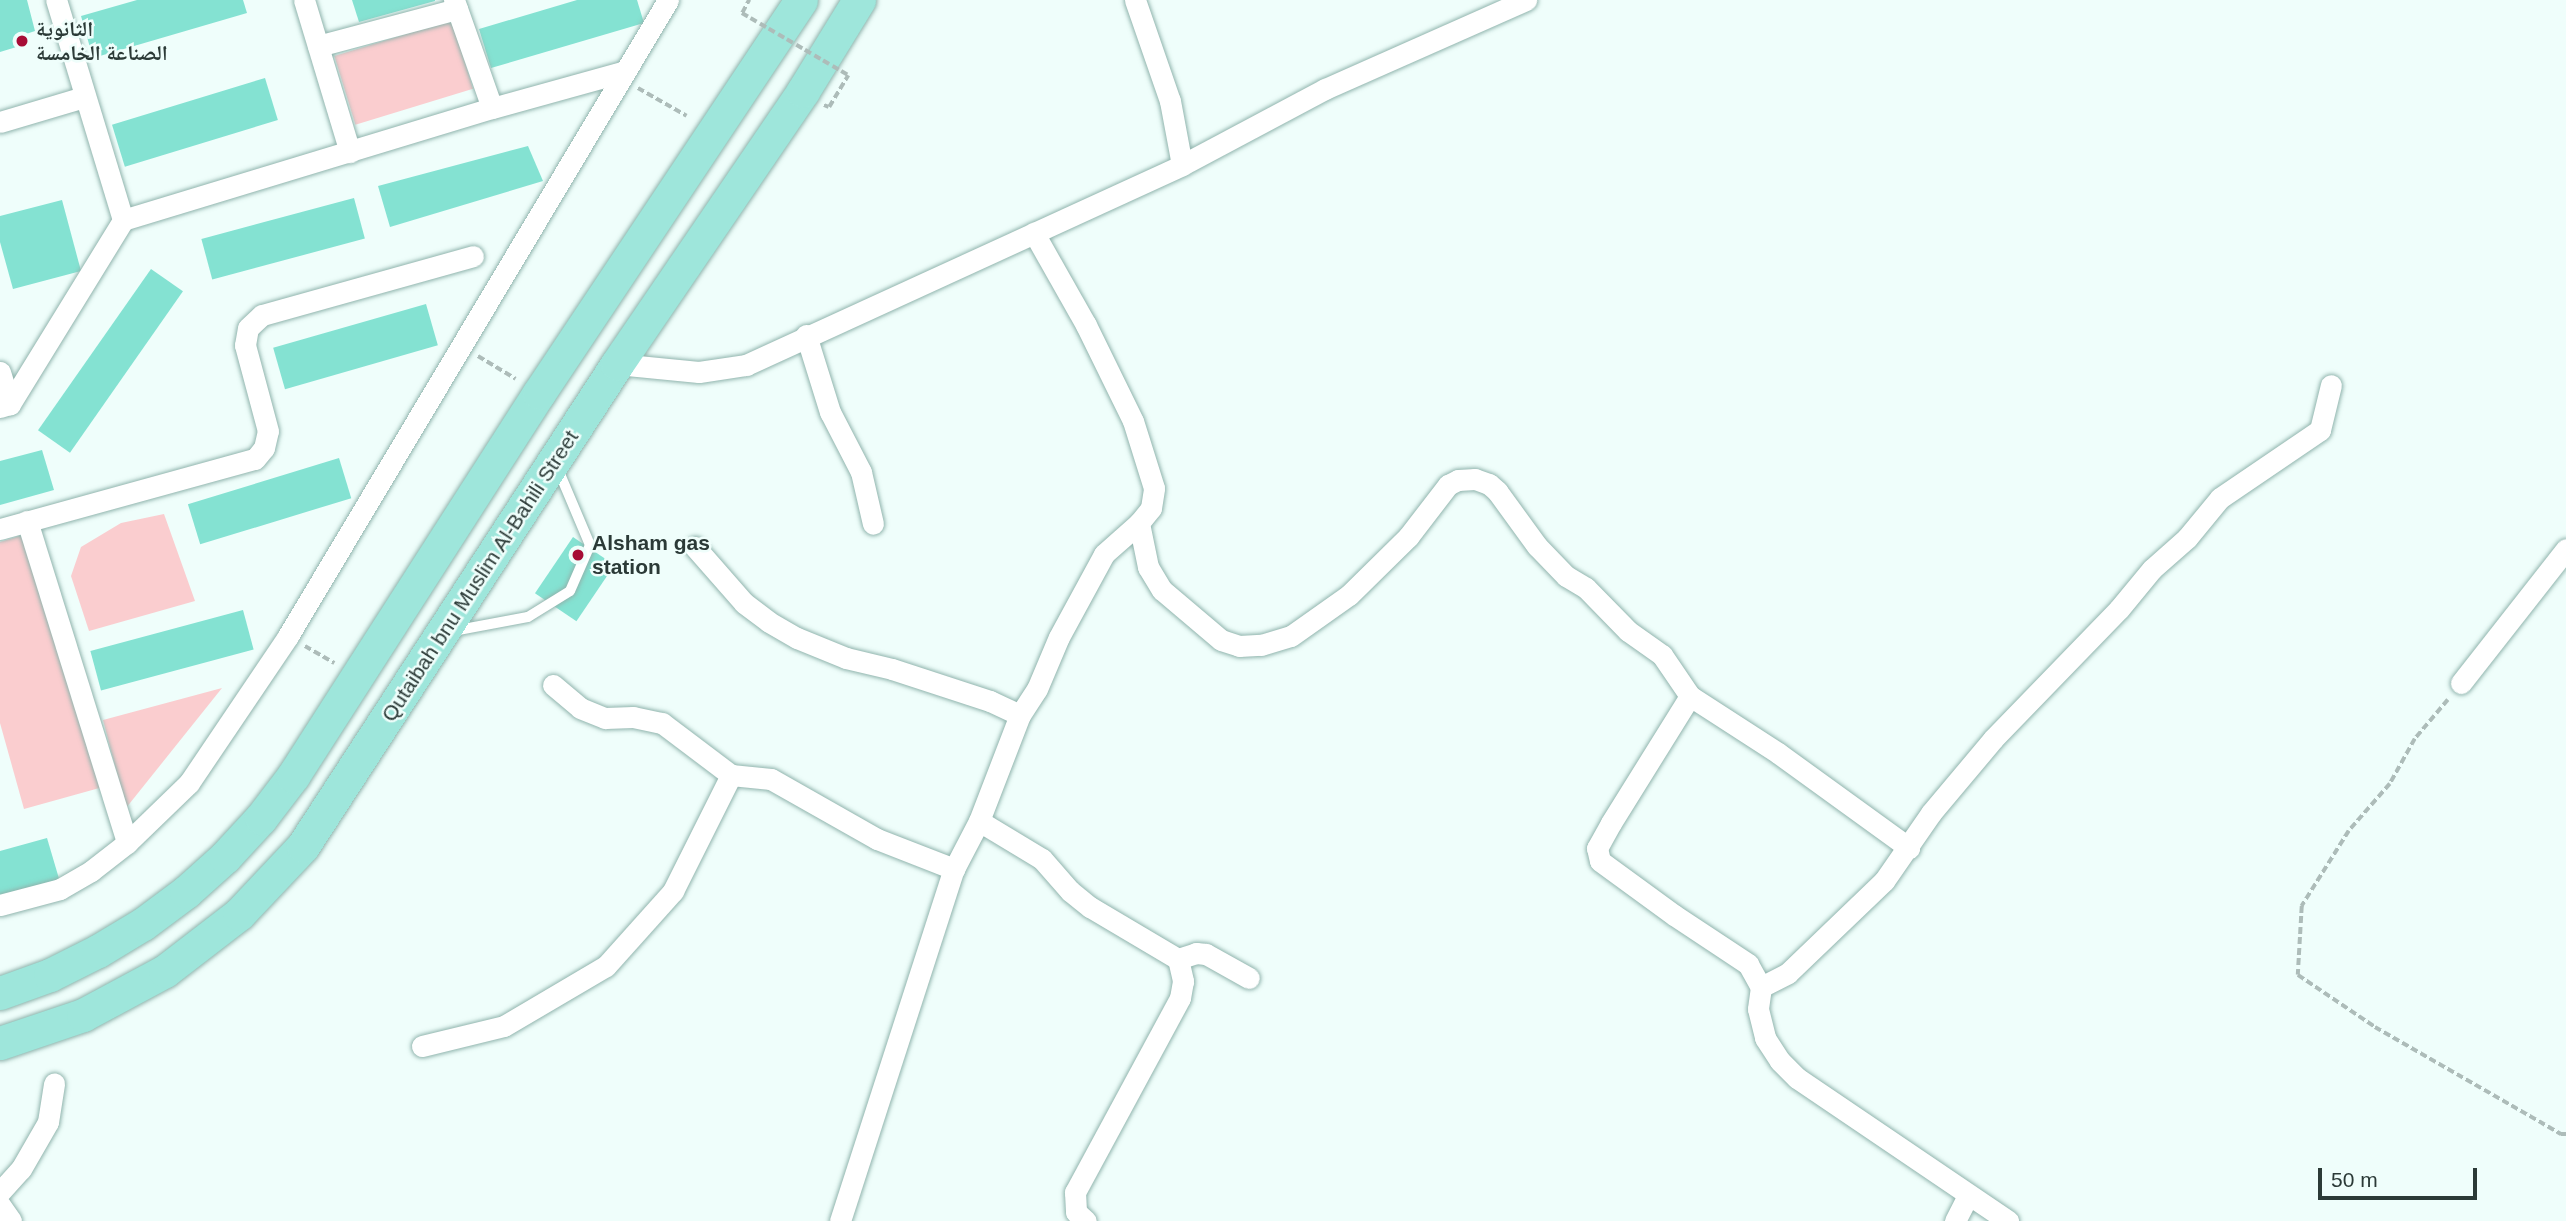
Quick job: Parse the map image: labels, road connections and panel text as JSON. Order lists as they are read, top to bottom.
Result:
{
  "streets": {
    "main road": ["Qutaibah bnu Muslim Al-Bahili Street"]
  },
  "places": ["الثانوية الصناعة الخامسة", "Alsham gas station"],
  "scale_bar": "50 m"
}
